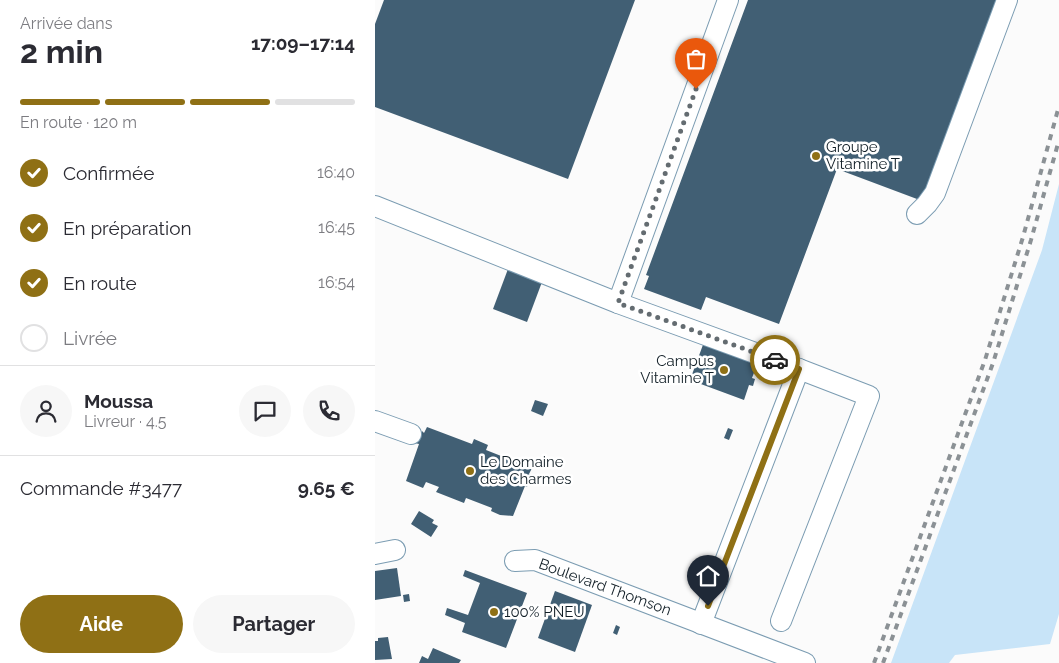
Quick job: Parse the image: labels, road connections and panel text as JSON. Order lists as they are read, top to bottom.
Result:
{
  "streets": {
    "street": ["Boulevard Thomson"]
  },
  "places": [
    "Groupe Vitamine T",
    "Campus Vitamine T",
    "Le Domaine des Charmes",
    "100% PNEU"
  ],
  "page": {
    "heading": ["2 min", "Arrivée dans", "17:09–17:14"],
    "panel": [
      "Moussa",
      "Livreur · 4.5",
      "Commande #3477",
      "9.65 €"
    ],
    "bar": "En route · 120 m",
    "list": [
      ["Confirmée", "16:40"],
      ["En préparation", "16:45"],
      ["En route", "16:54"],
      "Livrée"
    ],
    "buttons": ["Aide", "Partager"]
  }
}
